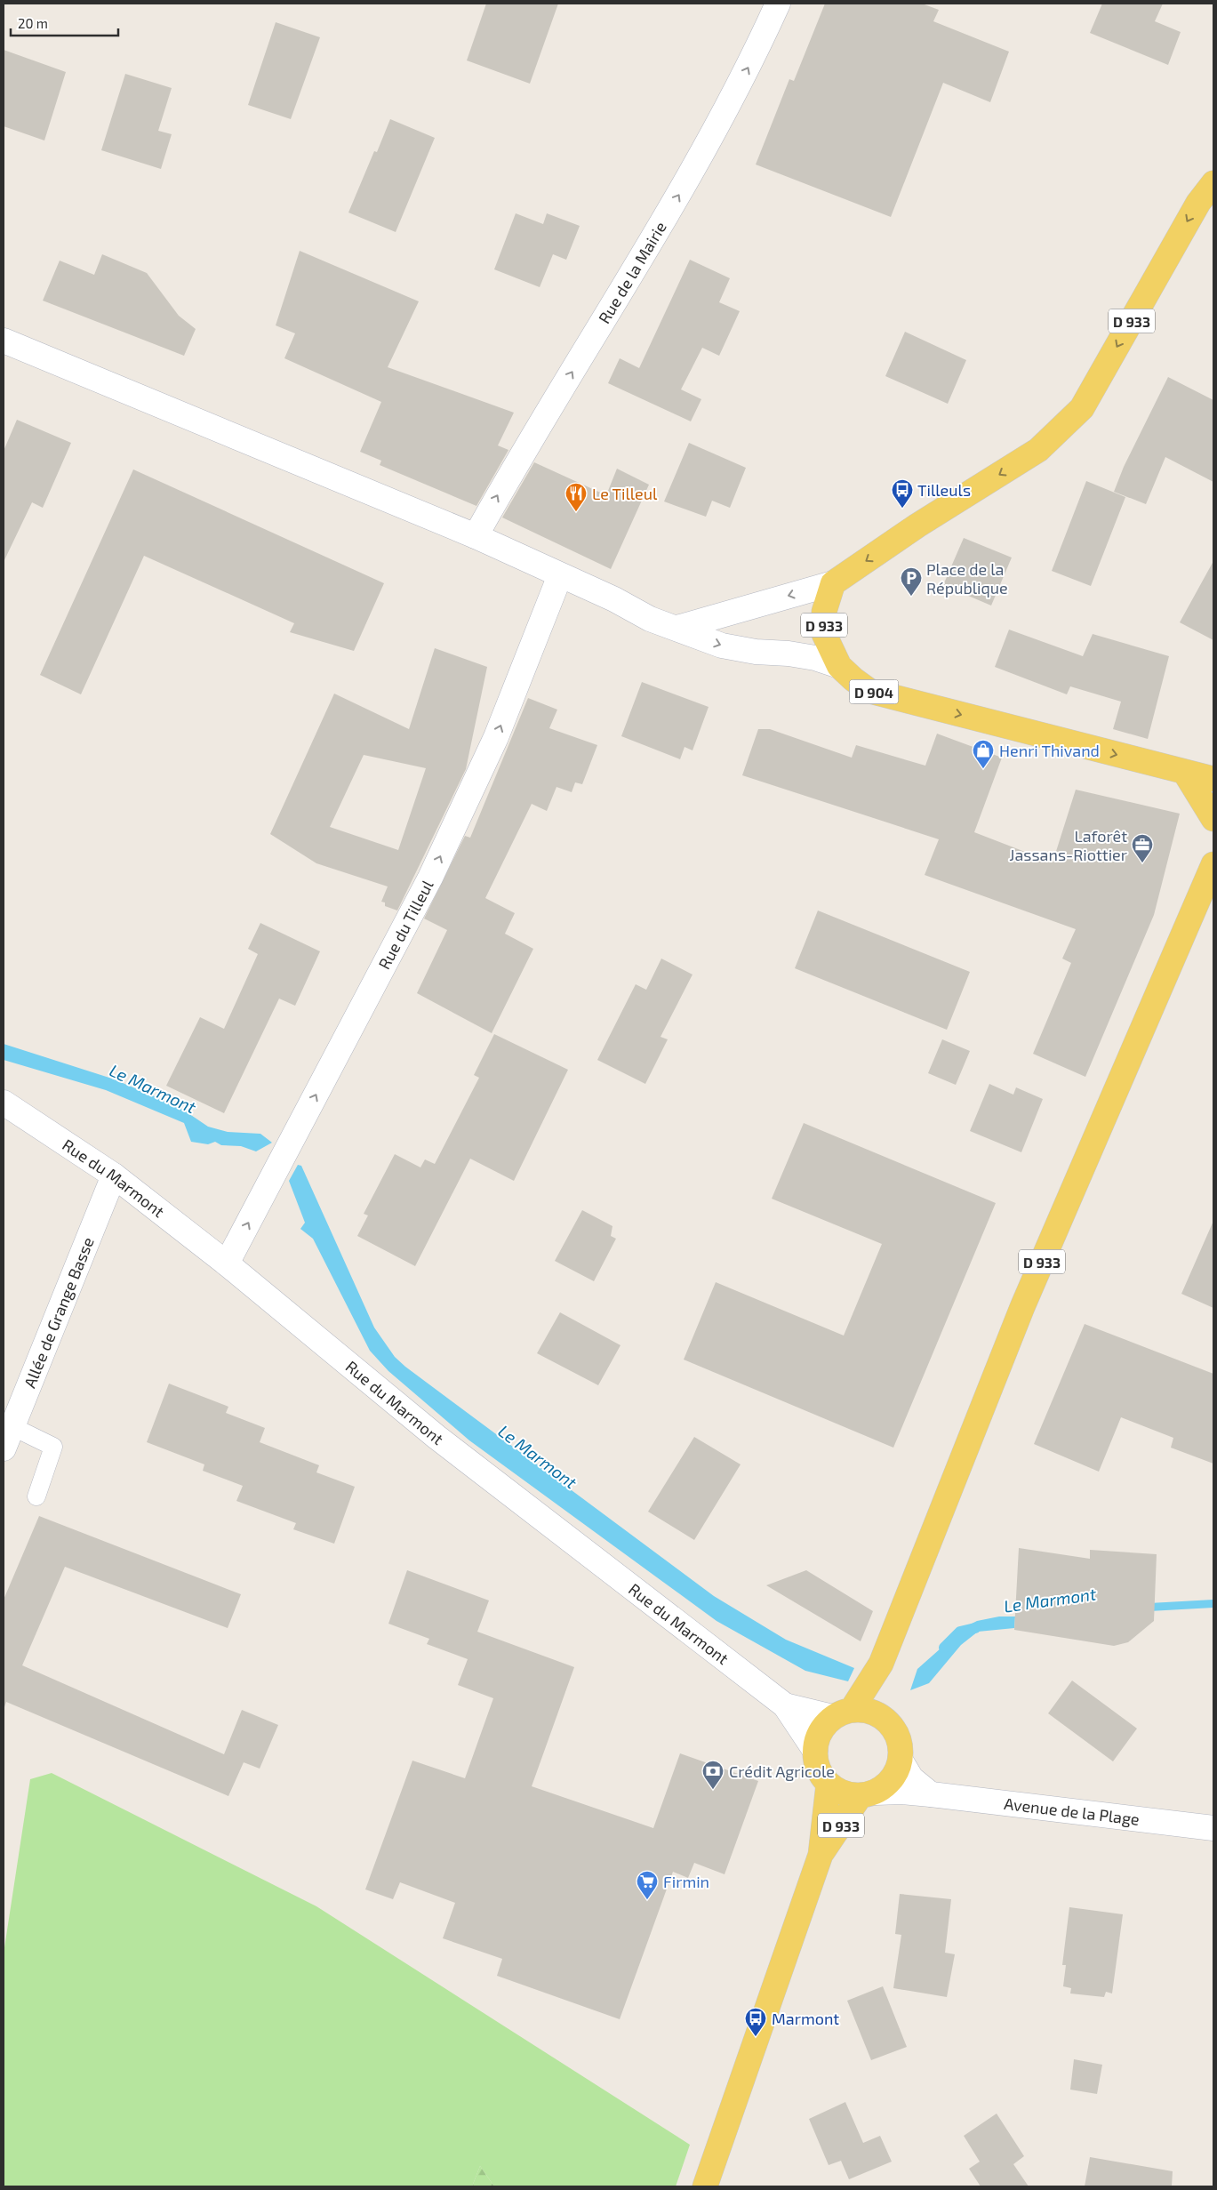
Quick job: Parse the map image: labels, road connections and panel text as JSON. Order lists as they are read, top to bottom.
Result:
{
  "streets": {
    "main road": ["D 933", "D 904"],
    "street": [
      "Rue de la Mairie",
      "Rue du Tilleul",
      "Rue du Marmont",
      "Allée de Grange Basse",
      "Avenue de la Plage"
    ]
  },
  "crossings": [
    ["Rue de la Mairie", "D 904"],
    ["D 933", "D 904"],
    ["D 933", "Rue du Marmont"],
    ["D 933", "Avenue de la Plage"],
    ["D 904", "Rue du Tilleul"],
    ["Rue du Tilleul", "Rue du Marmont"],
    ["Rue du Marmont", "Allée de Grange Basse"],
    ["Rue du Marmont", "Avenue de la Plage"]
  ],
  "one_way": ["Rue de la Mairie", "Rue du Tilleul"],
  "water": ["Le Marmont"],
  "places": {
    "bus stop": ["Tilleuls", "Marmont"],
    "restaurant": ["Le Tilleul"],
    "parking": ["Place de la République"],
    "shop": ["Henri Thivand"],
    "office": ["Laforêt Jassans-Riottier"],
    "bank": ["Crédit Agricole"],
    "supermarket": ["Firmin"]
  },
  "scale_bar": "20 m"
}
